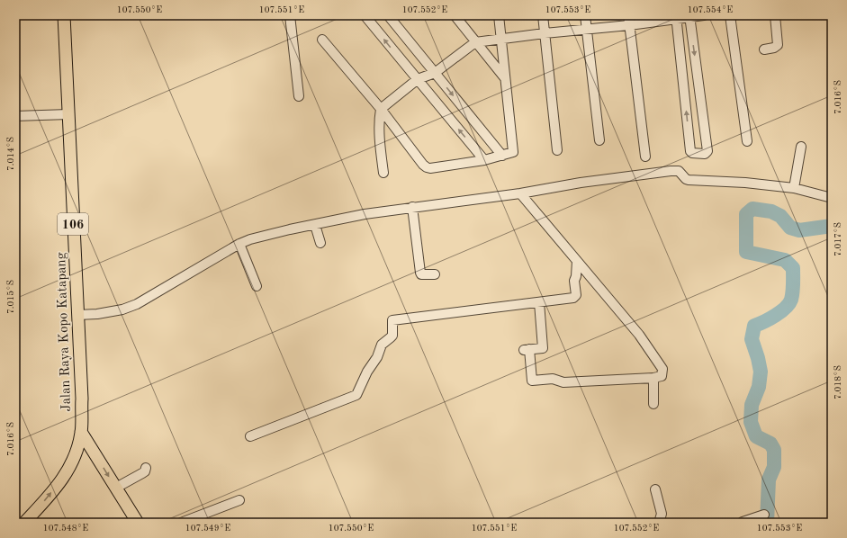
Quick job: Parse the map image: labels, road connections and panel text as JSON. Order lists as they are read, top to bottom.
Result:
{
  "streets": {
    "main road": ["106", "Jalan Raya Kopo Katapang"]
  },
  "crossings": [
    ["106", "Jalan Raya Kopo Katapang"]
  ],
  "coordinates": [
    "107.550°E",
    "107.551°E",
    "107.552°E",
    "107.553°E",
    "107.554°E",
    "7.016°S",
    "7.014°S",
    "7.017°S",
    "7.015°S",
    "7.018°S",
    "107.548°E",
    "107.549°E"
  ]
}
